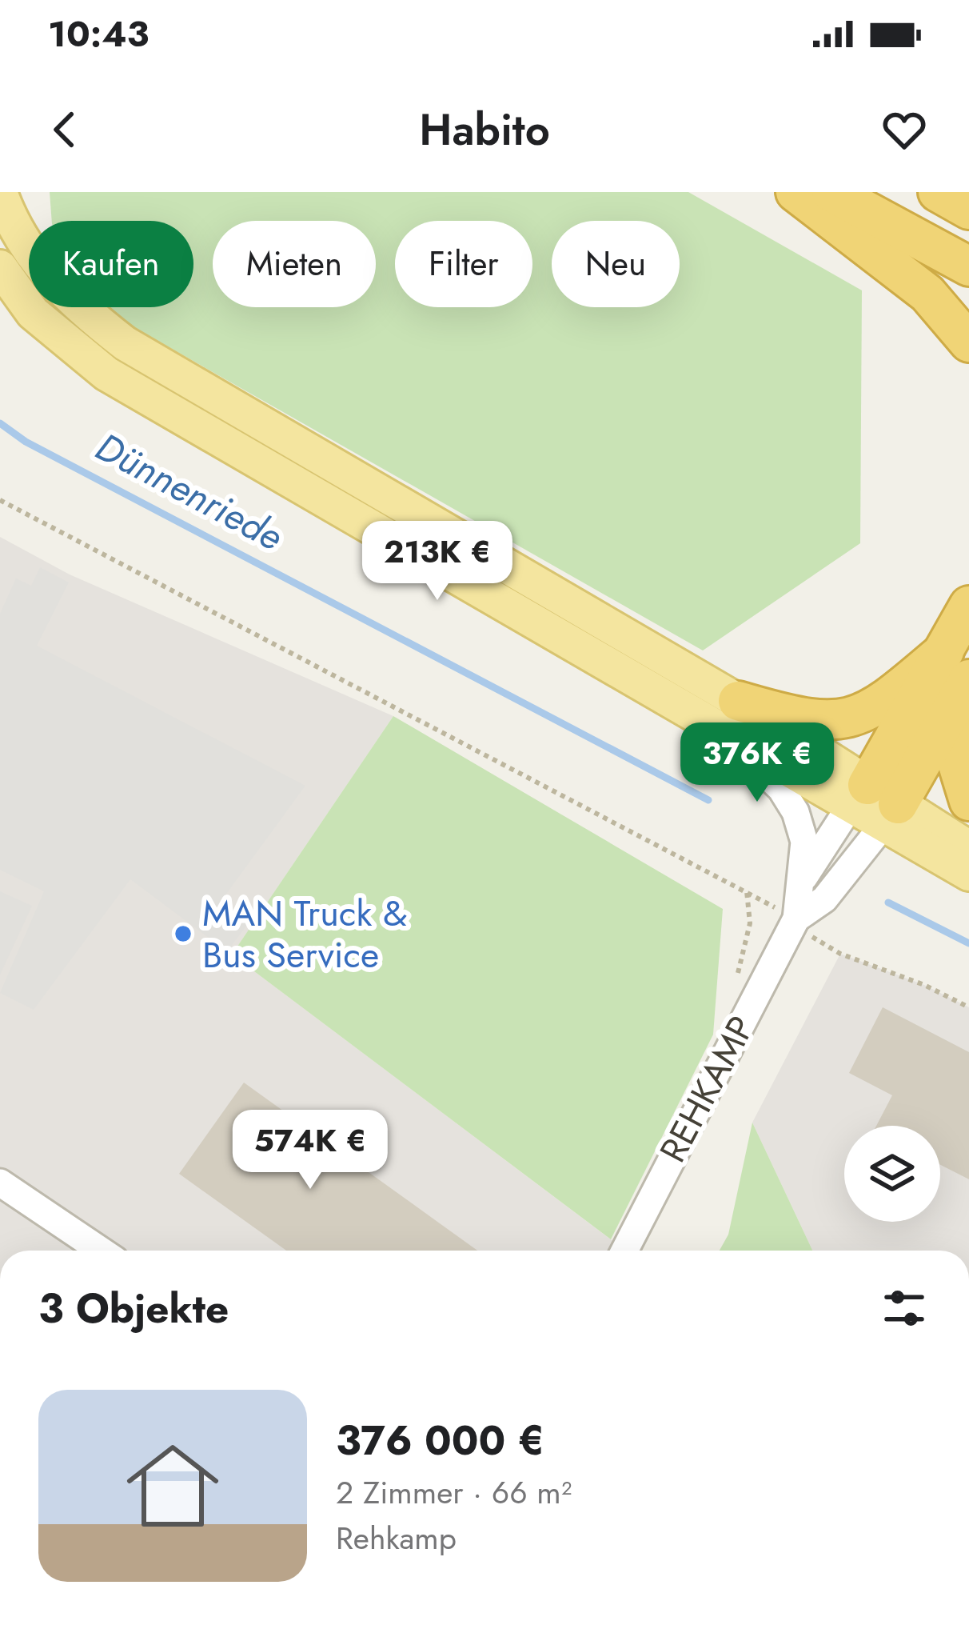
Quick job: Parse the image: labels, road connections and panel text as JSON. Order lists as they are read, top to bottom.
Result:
{
  "streets": {
    "street": ["REHKAMP"]
  },
  "water": ["Dünnenriede"],
  "places": ["MAN Truck & Bus Service"],
  "page": {
    "status": "10:43",
    "header": "Habito",
    "chip": [
      "Kaufen",
      "Mieten",
      "Filter",
      "Neu"
    ],
    "price": ["213K €", "376K €", "574K €"],
    "heading": "3 Objekte",
    "list": [
      {
        "name": "376 000 €",
        "note": "2 Zimmer · 66 m² · Rehkamp"
      }
    ]
  }
}
